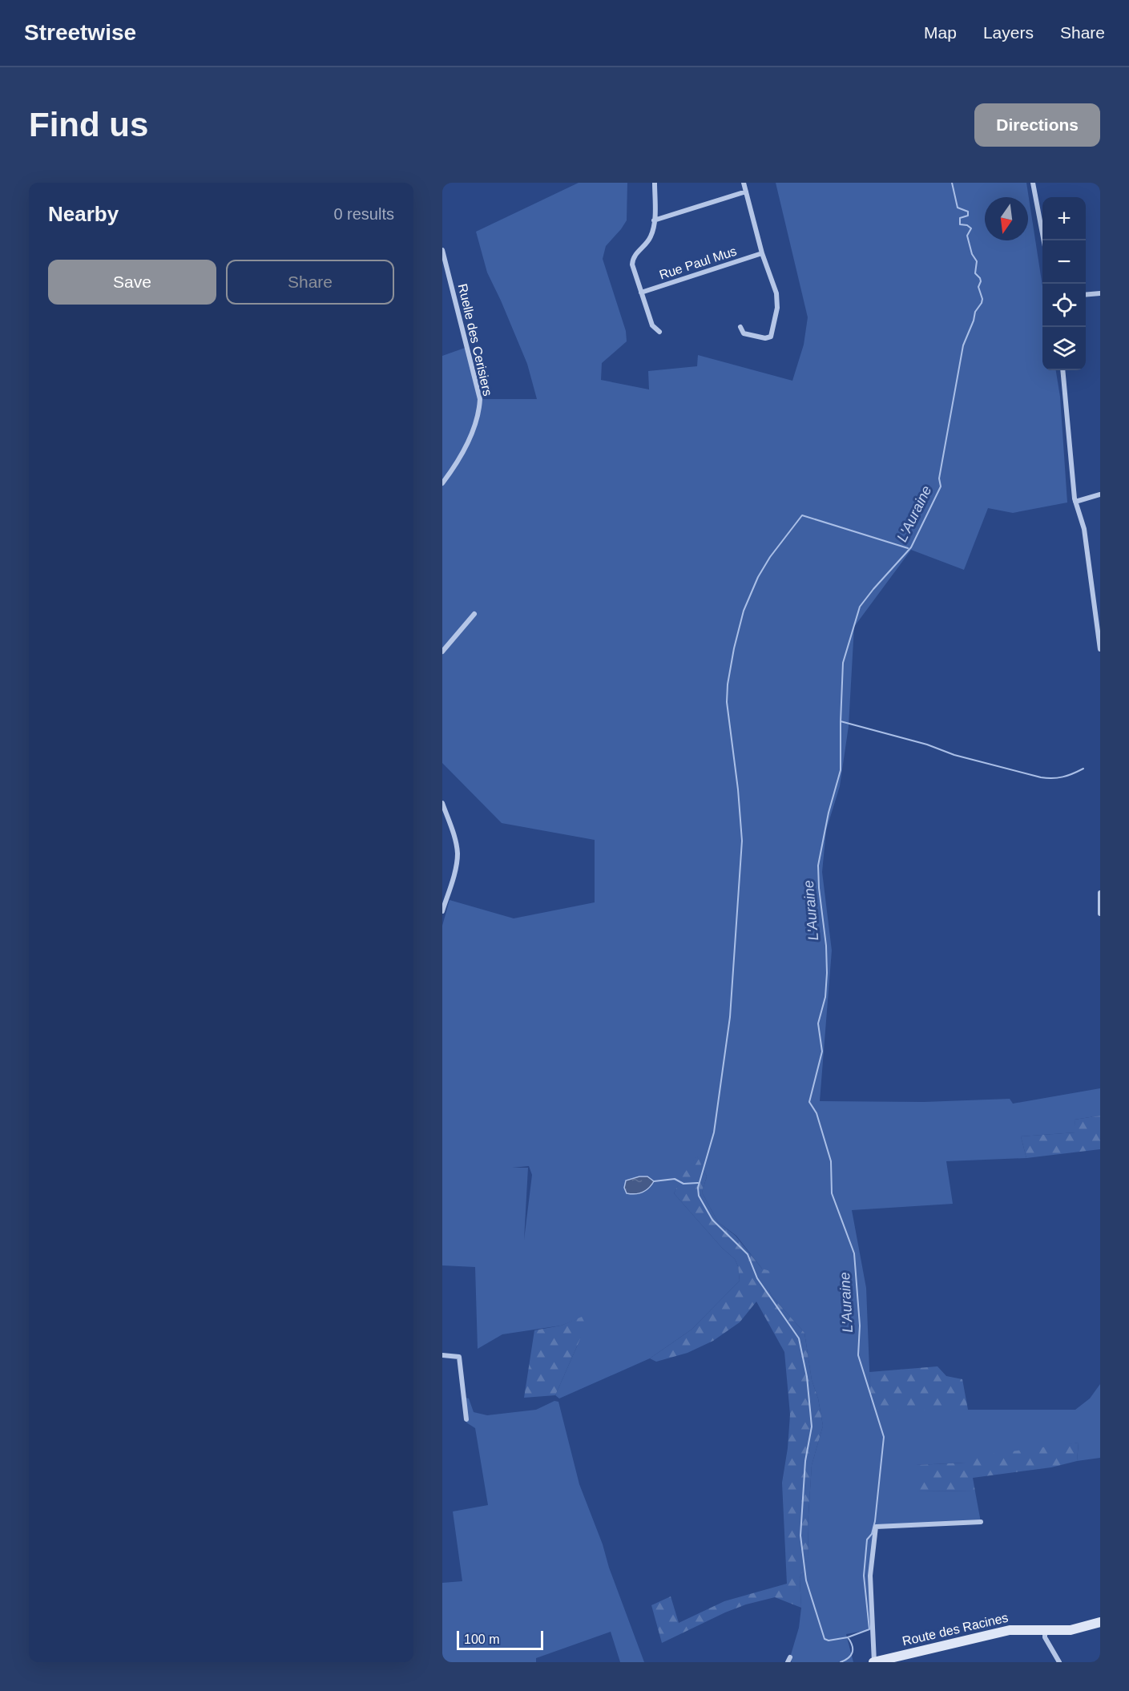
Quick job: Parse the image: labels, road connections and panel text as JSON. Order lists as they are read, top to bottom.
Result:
{
  "streets": {
    "main road": ["Route des Racines"],
    "street": ["Rue Paul Mus", "Ruelle des Cerisiers"]
  },
  "water": ["L'Auraine"],
  "scale_bar": "100 m",
  "north": "bottom",
  "page": {
    "header": "Streetwise",
    "nav": ["Map", "Layers", "Share"],
    "buttons": [
      "Directions",
      ["Save", "Share"]
    ],
    "title": "Find us",
    "heading": ["Nearby", "0 results"],
    "map_buttons": ["+", "−"],
    "scale": "100 m"
  }
}
